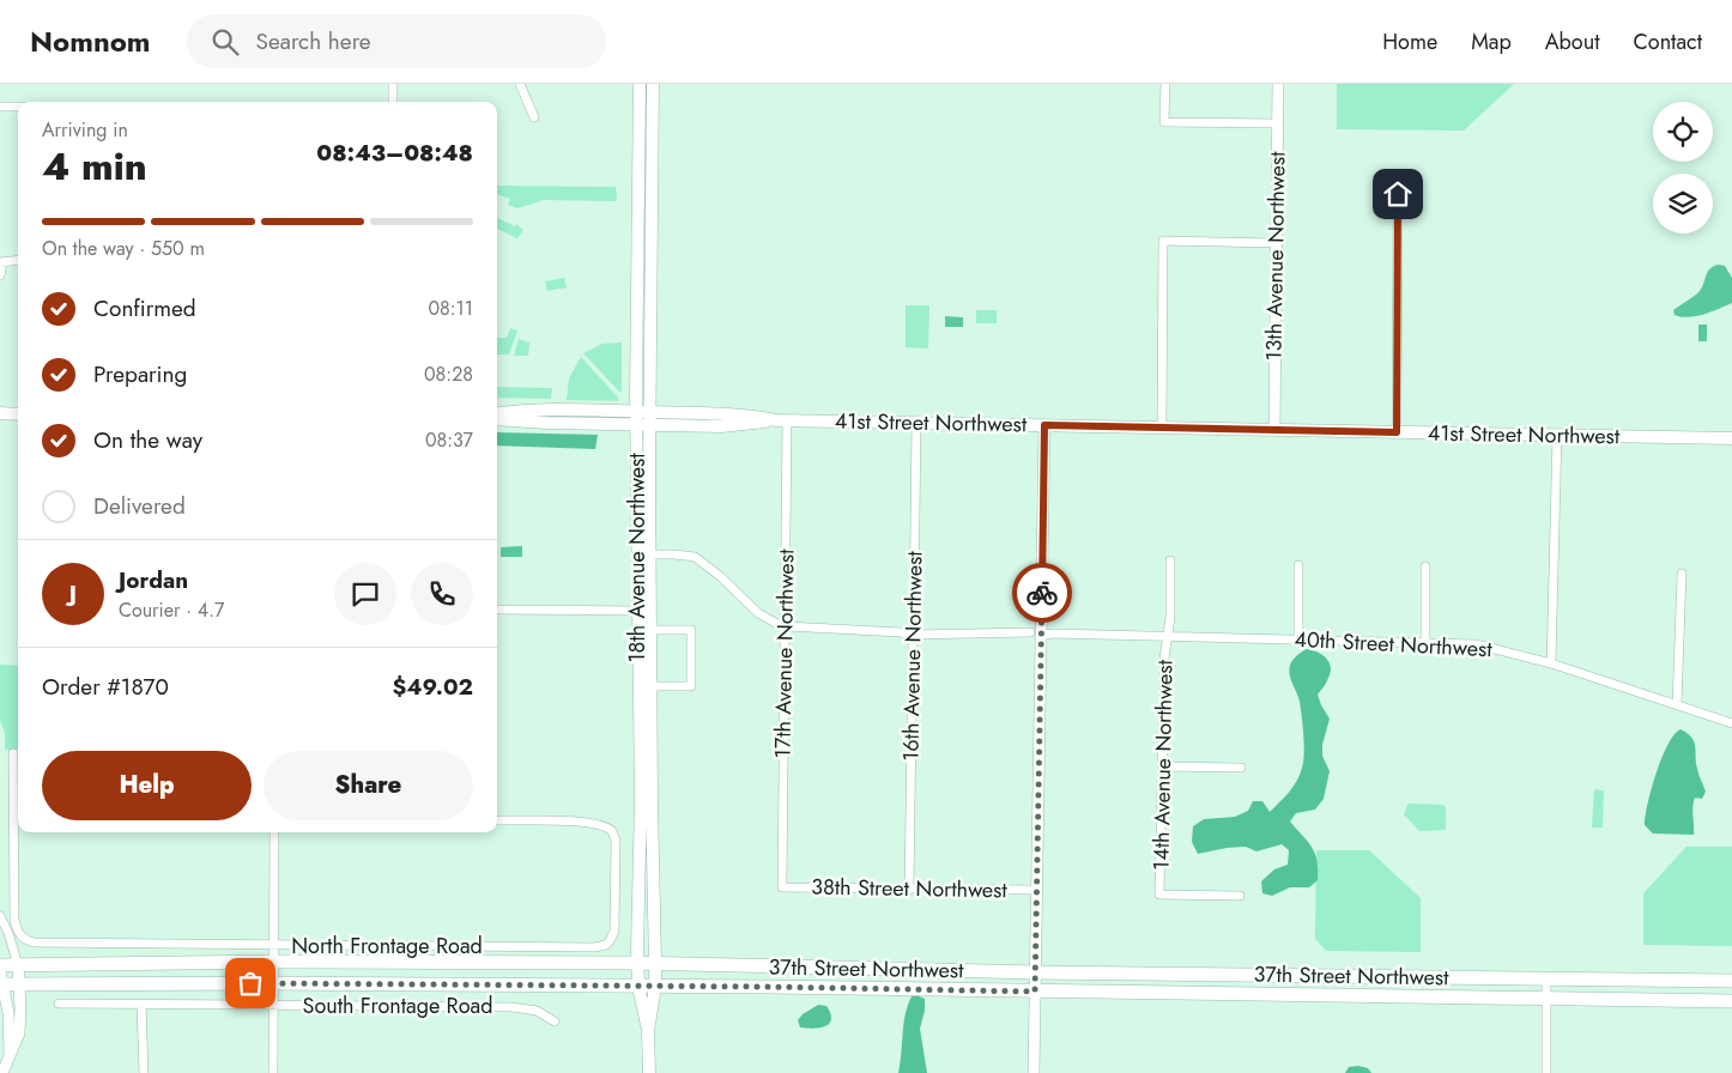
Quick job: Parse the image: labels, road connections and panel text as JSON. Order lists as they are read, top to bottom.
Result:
{
  "streets": {
    "main road": ["41st Street Northwest", "18th Avenue Northwest", "37th Street Northwest"],
    "street": [
      "13th Avenue Northwest",
      "40th Street Northwest",
      "17th Avenue Northwest",
      "16th Avenue Northwest",
      "14th Avenue Northwest",
      "38th Street Northwest",
      "North Frontage Road",
      "South Frontage Road"
    ]
  },
  "crossings": [
    ["13th Avenue Northwest", "41st Street Northwest"],
    ["41st Street Northwest", "18th Avenue Northwest"],
    ["41st Street Northwest", "17th Avenue Northwest"],
    ["41st Street Northwest", "16th Avenue Northwest"],
    ["18th Avenue Northwest", "37th Street Northwest"],
    ["40th Street Northwest", "14th Avenue Northwest"],
    ["17th Avenue Northwest", "38th Street Northwest"],
    ["16th Avenue Northwest", "38th Street Northwest"]
  ],
  "page": {
    "header": "Nomnom",
    "search": "Search here",
    "nav": [
      "Home",
      "Map",
      "About",
      "Contact"
    ],
    "heading": ["4 min", "Arriving in", "08:43–08:48"],
    "panel": [
      "Jordan",
      "Courier · 4.7",
      "Order #1870",
      "$49.02"
    ],
    "bar": "On the way · 550 m",
    "list": [
      ["Confirmed", "08:11"],
      ["Preparing", "08:28"],
      ["On the way", "08:37"],
      "Delivered"
    ],
    "round": "J",
    "buttons": ["Help", "Share"]
  }
}
